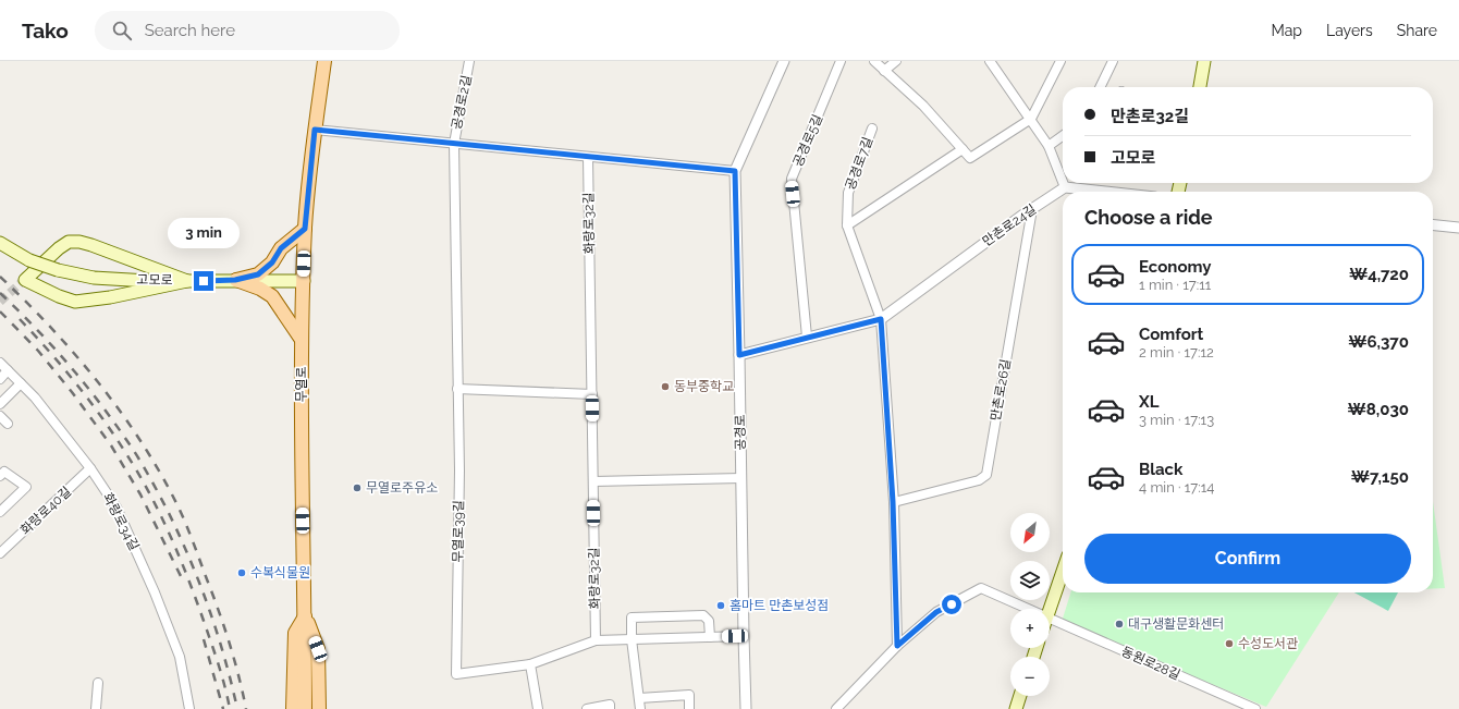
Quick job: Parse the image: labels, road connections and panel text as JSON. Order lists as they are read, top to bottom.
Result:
{
  "streets": {
    "main road": ["고모로", "무열로"],
    "street": [
      "공경로2길",
      "공경로5길",
      "공경로7길",
      "화랑로32길",
      "만촌로24길",
      "만촌로26길",
      "공경로",
      "화랑로40길",
      "화랑로34길",
      "무열로39길",
      "동원로28길"
    ]
  },
  "crossings": [
    ["공경로2길", "무열로39길"],
    ["공경로5길", "만촌로24길"],
    ["만촌로24길", "만촌로26길"],
    ["만촌로24길", "공경로"],
    ["고모로", "무열로"],
    ["화랑로40길", "화랑로34길"]
  ],
  "places": [
    "동부중학교",
    "무열로주유소",
    "수복식물원",
    "홈마트 만촌보성점",
    "대구생활문화센터",
    "수성도서관"
  ],
  "north": "bottom left",
  "page": {
    "header": "Tako",
    "search": "Search here",
    "nav": ["Map", "Layers", "Share"],
    "banner": ["만촌로32길", "고모로"],
    "heading": "Choose a ride",
    "bubble": "3 min",
    "list": [
      {
        "name": "Economy",
        "note": "1 min · 17:11",
        "value": "₩4,720"
      },
      {
        "name": "Comfort",
        "note": "2 min · 17:12",
        "value": "₩6,370"
      },
      {
        "name": "XL",
        "note": "3 min · 17:13",
        "value": "₩8,030"
      },
      {
        "name": "Black",
        "note": "4 min · 17:14",
        "value": "₩7,150"
      }
    ],
    "map_buttons": ["+", "−"],
    "buttons": "Confirm"
  }
}
